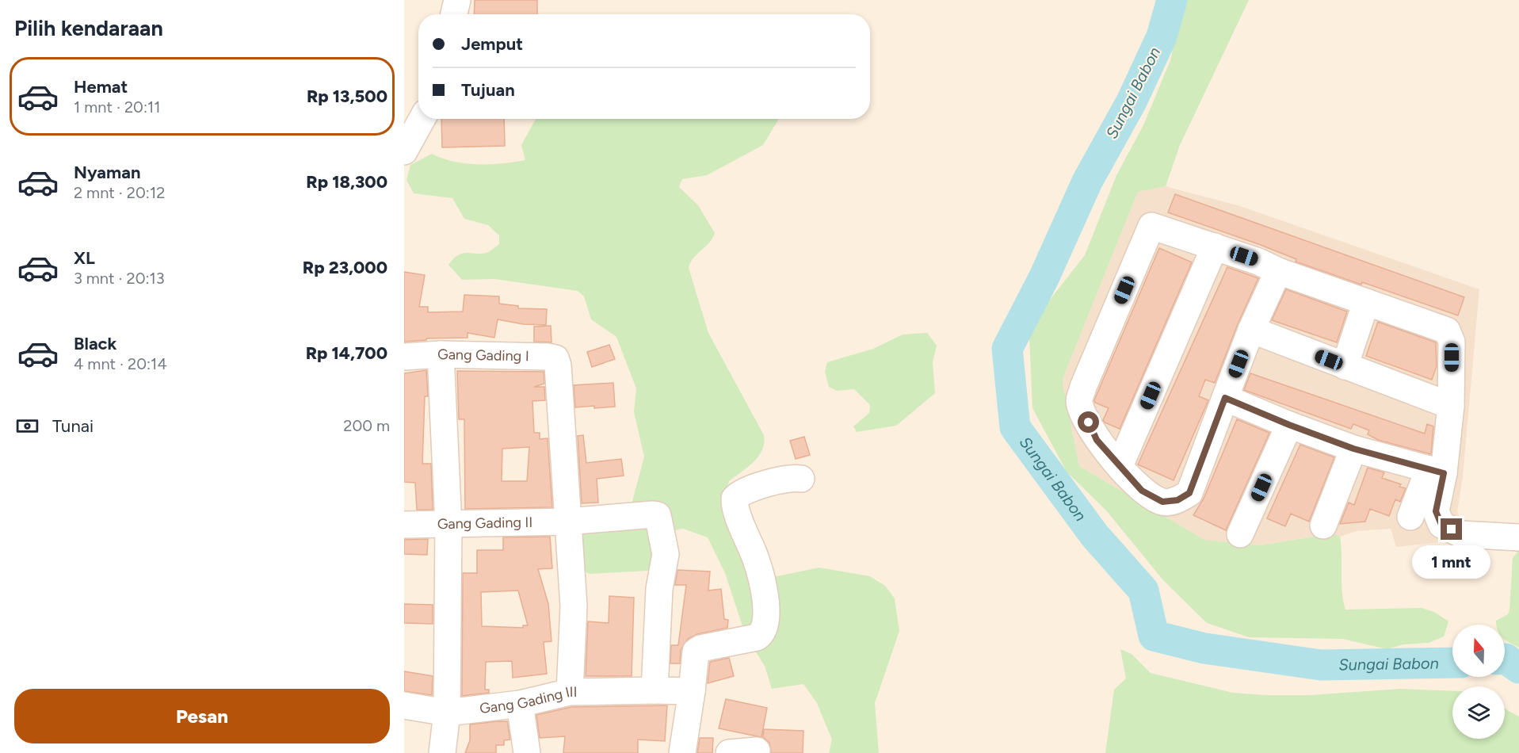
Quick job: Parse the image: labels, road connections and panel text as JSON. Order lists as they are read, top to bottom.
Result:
{
  "streets": {
    "street": ["Gang Gading I", "Gang Gading II", "Gang Gading III"]
  },
  "crossings": [
    ["Gang Gading I", "Gang Gading II"],
    ["Gang Gading II", "Gang Gading III"]
  ],
  "water": ["Sungai Babon"],
  "north": "top",
  "page": {
    "heading": "Pilih kendaraan",
    "banner": ["Jemput", "Tujuan"],
    "list": [
      {
        "name": "Hemat",
        "note": "1 mnt · 20:11",
        "value": "Rp 13,500"
      },
      {
        "name": "Nyaman",
        "note": "2 mnt · 20:12",
        "value": "Rp 18,300"
      },
      {
        "name": "XL",
        "note": "3 mnt · 20:13",
        "value": "Rp 23,000"
      },
      {
        "name": "Black",
        "note": "4 mnt · 20:14",
        "value": "Rp 14,700"
      }
    ],
    "pay": ["Tunai", "200 m"],
    "bubble": "1 mnt",
    "buttons": "Pesan"
  }
}
